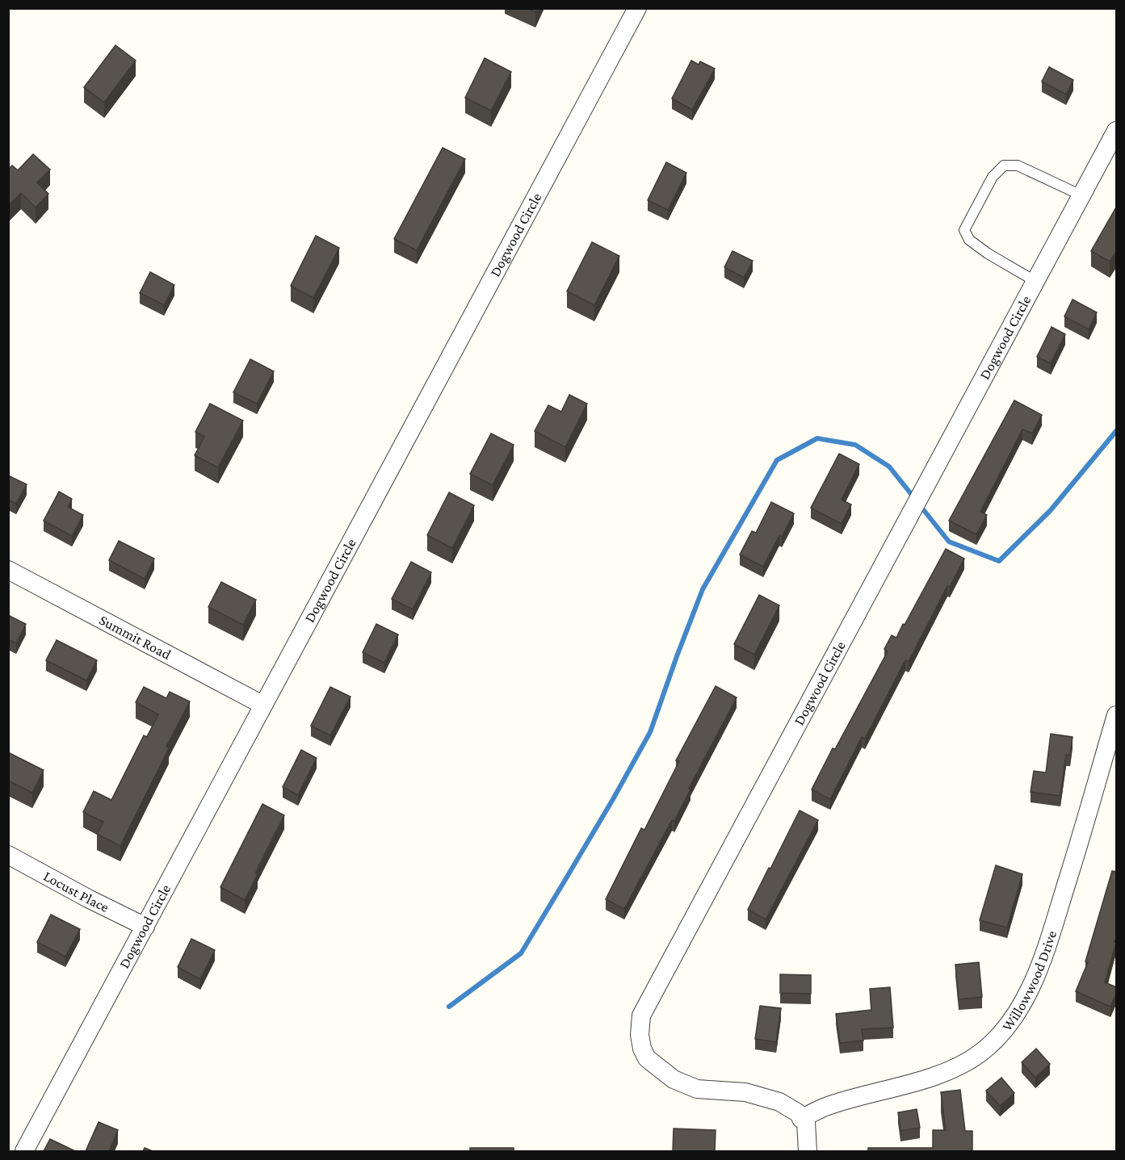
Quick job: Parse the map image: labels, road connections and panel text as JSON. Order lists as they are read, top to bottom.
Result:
{
  "streets": {
    "street": [
      "Dogwood Circle",
      "Summit Road",
      "Locust Place",
      "Willowwood Drive"
    ]
  },
  "crossings": [
    ["Dogwood Circle", "Summit Road"],
    ["Dogwood Circle", "Locust Place"],
    ["Dogwood Circle", "Willowwood Drive"]
  ]
}
